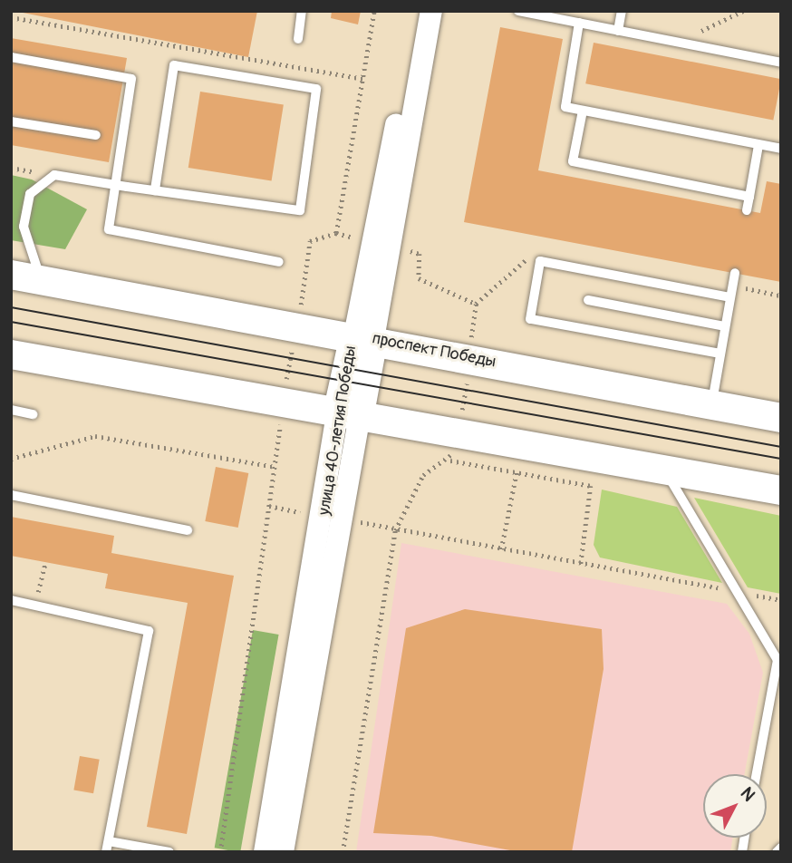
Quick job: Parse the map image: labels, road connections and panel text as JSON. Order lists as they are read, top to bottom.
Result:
{
  "streets": {
    "main road": ["проспект Победы", "улица 40-летия Победы"]
  },
  "crossings": [
    ["проспект Победы", "улица 40-летия Победы"]
  ],
  "north": "top right"
}
